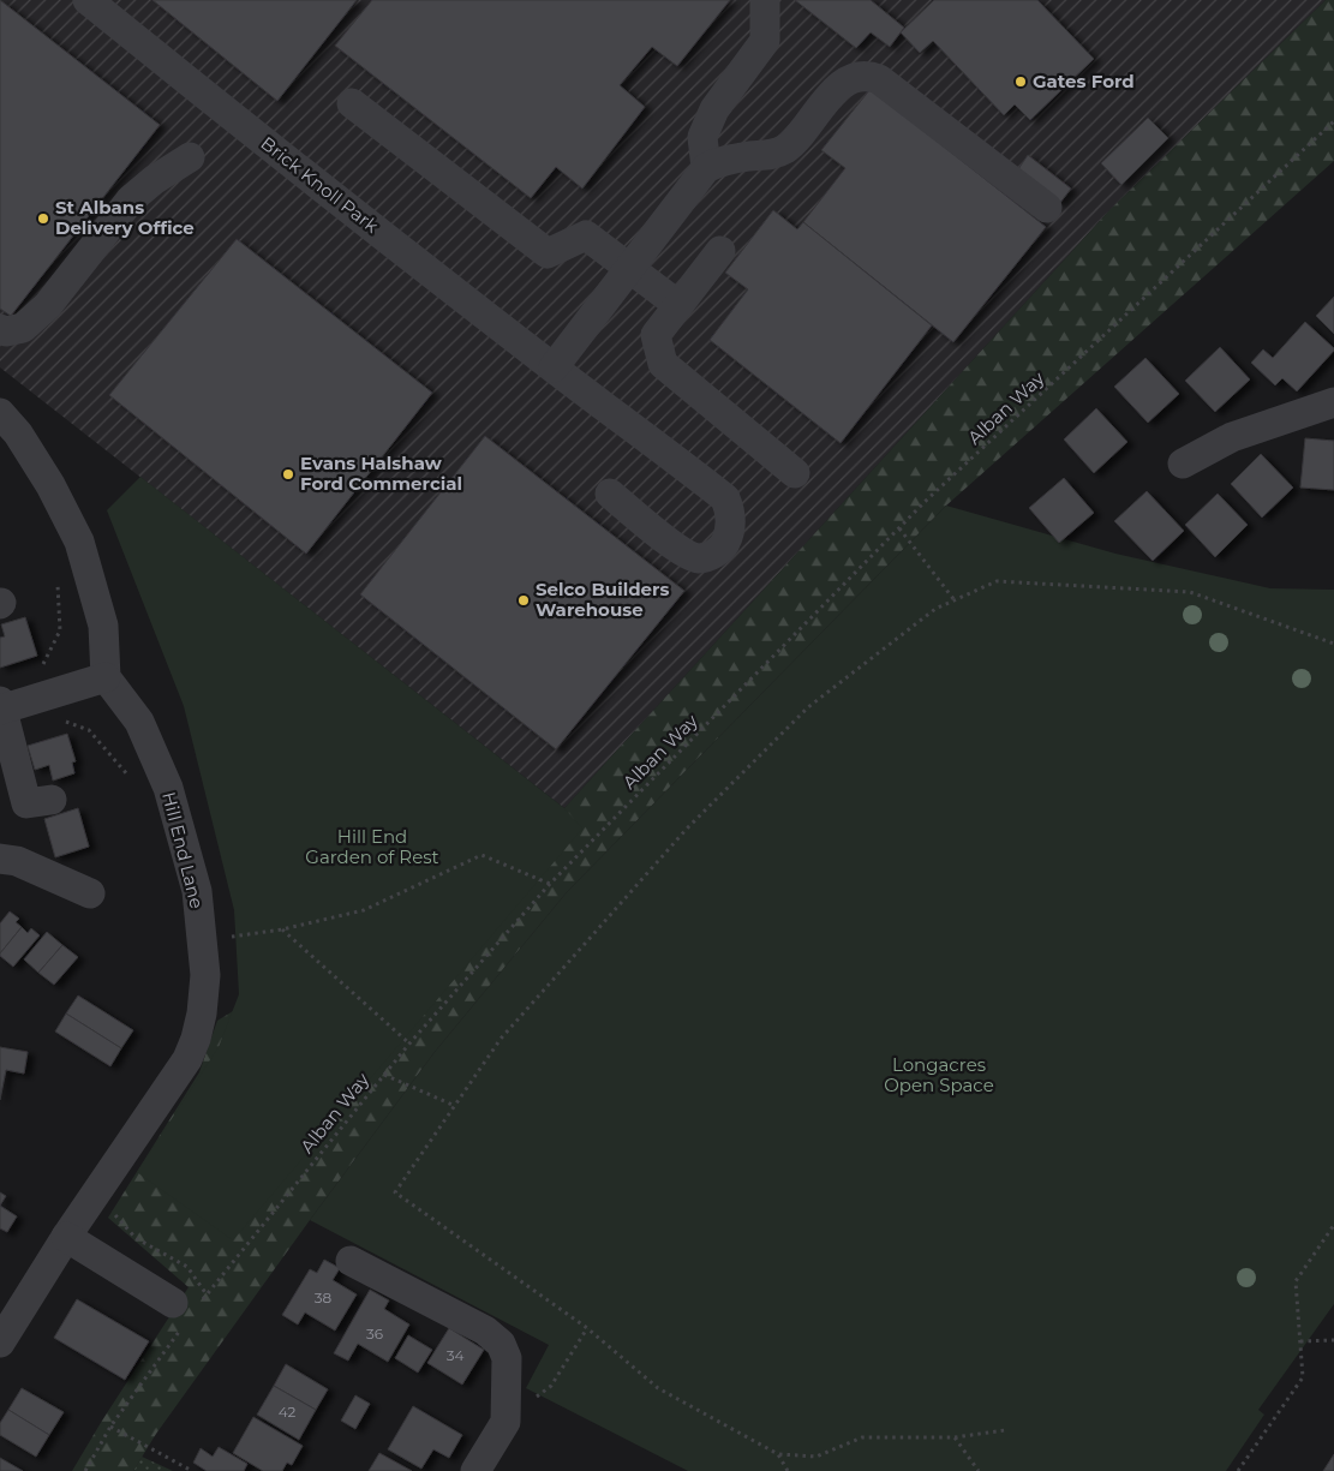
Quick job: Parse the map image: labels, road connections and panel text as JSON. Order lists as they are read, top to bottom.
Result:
{
  "streets": {
    "street": ["Brick Knoll Park", "Hill End Lane"],
    "path": ["Alban Way"]
  },
  "parks": ["Hill End Garden of Rest", "Longacres Open Space"],
  "places": [
    "Gates Ford",
    "St Albans Delivery Office",
    "Evans Halshaw Ford Commercial",
    "Selco Builders Warehouse"
  ],
  "house_numbers": [
    "38",
    "36",
    "34",
    "42"
  ]
}
